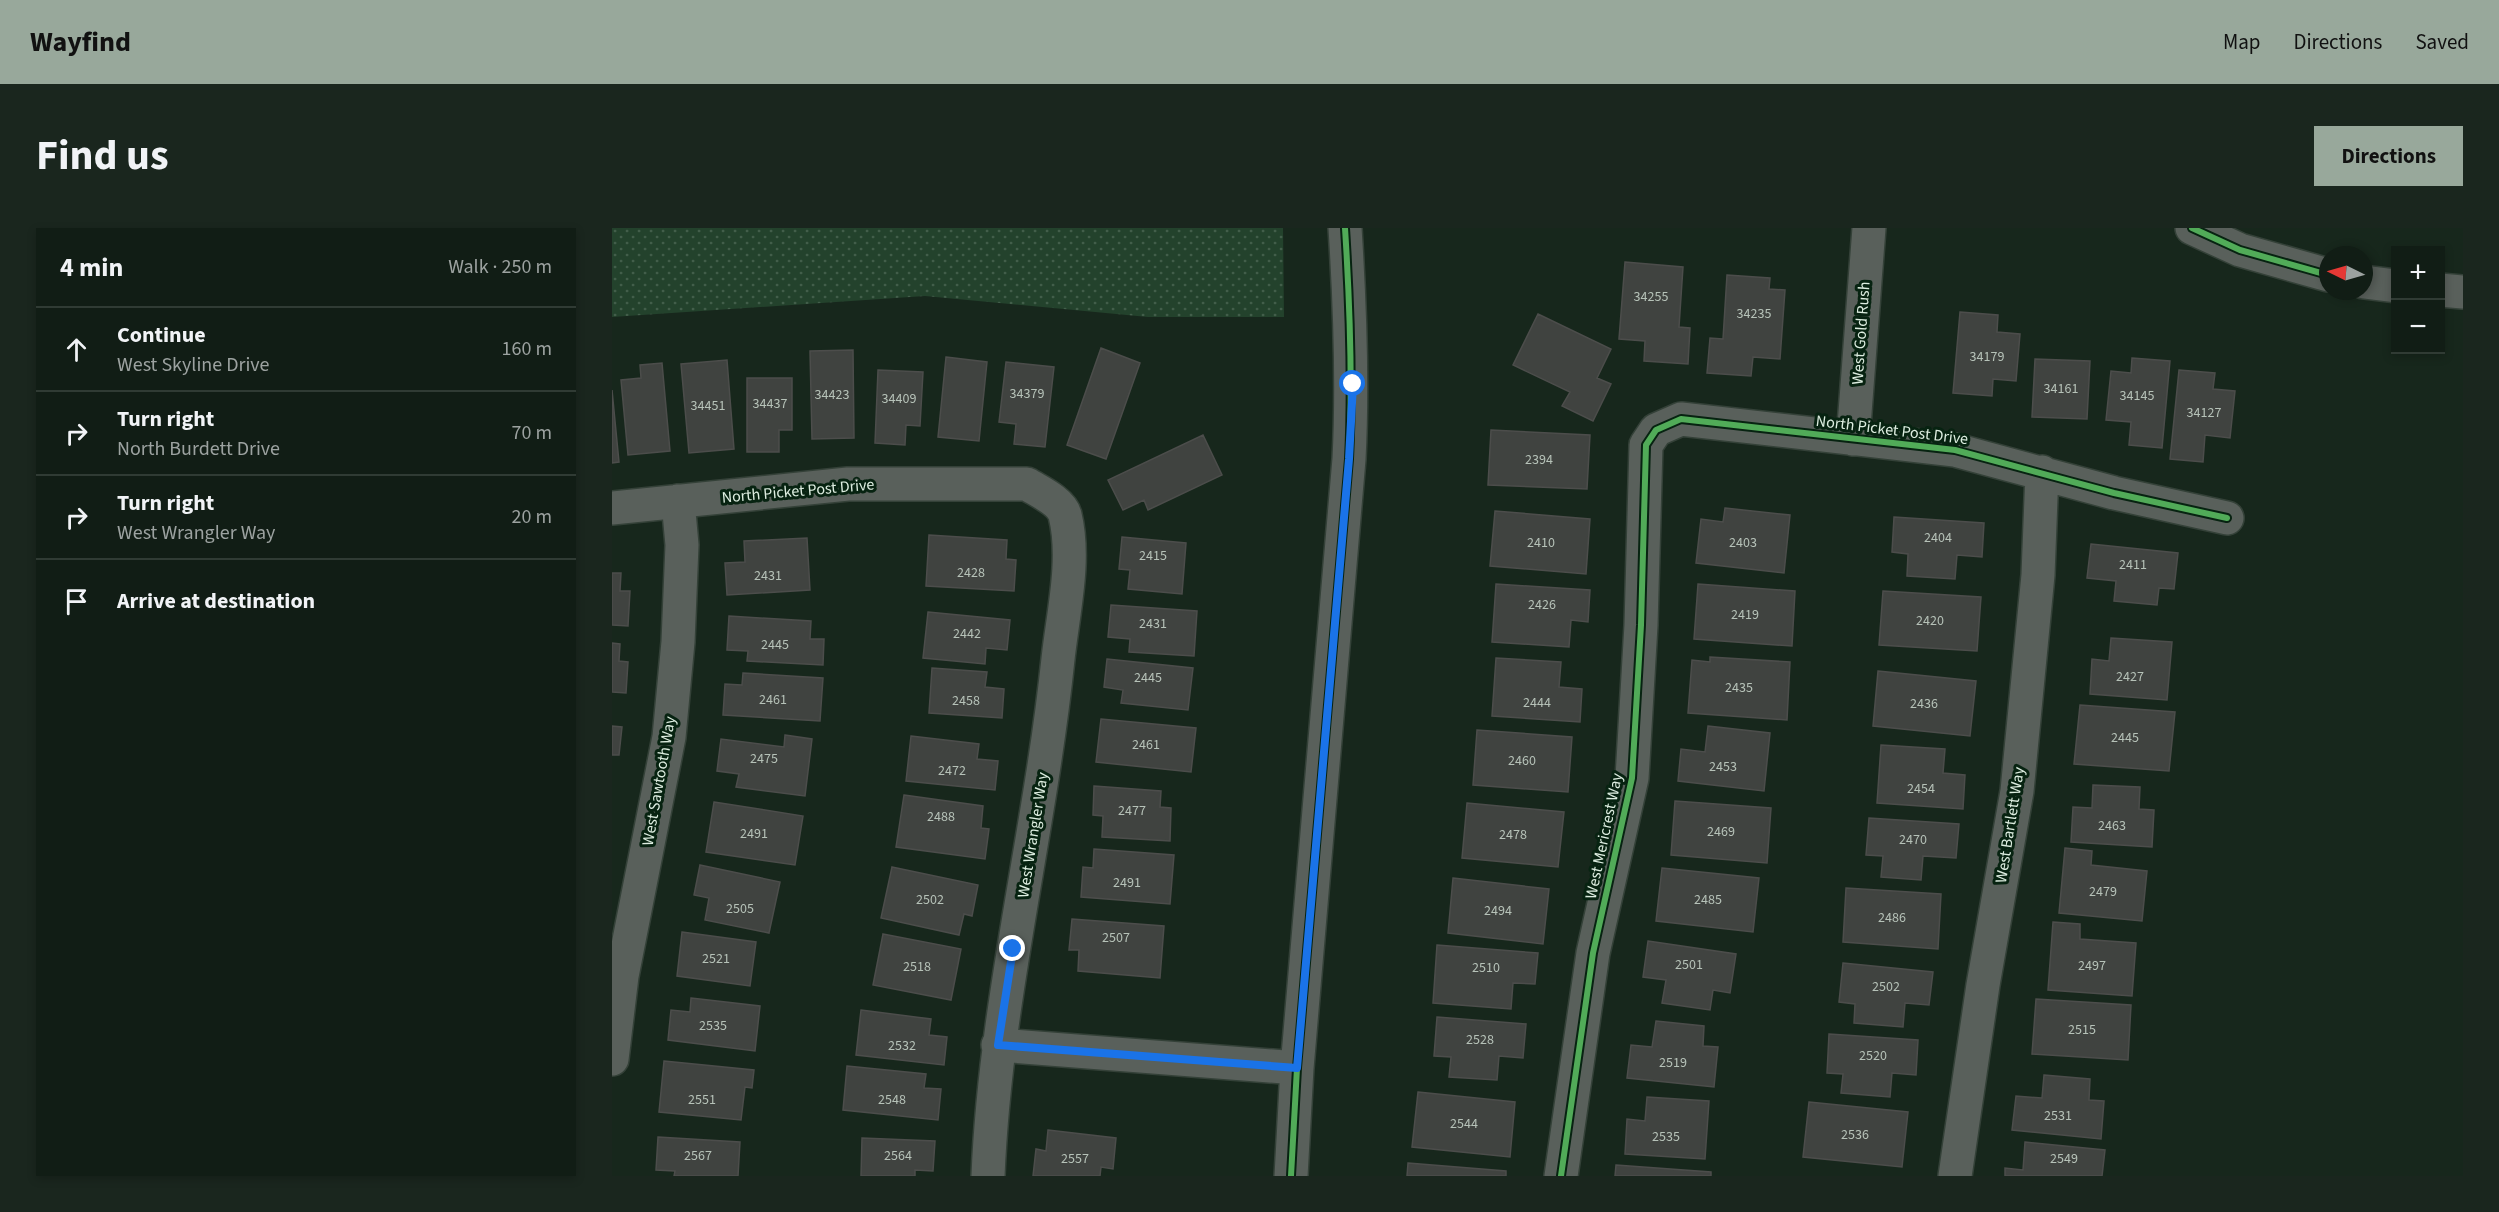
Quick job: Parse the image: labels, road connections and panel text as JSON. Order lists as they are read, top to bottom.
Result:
{
  "streets": {
    "street": [
      "West Gold Rush",
      "North Picket Post Drive",
      "West Sawtooth Way",
      "West Bartlett Way",
      "West Wrangler Way",
      "West Mericrest Way"
    ]
  },
  "crossings": [
    ["West Gold Rush", "North Picket Post Drive"],
    ["North Picket Post Drive", "West Sawtooth Way"],
    ["North Picket Post Drive", "West Bartlett Way"],
    ["North Picket Post Drive", "West Wrangler Way"],
    ["North Picket Post Drive", "West Mericrest Way"]
  ],
  "house_numbers": [
    "34255",
    "34235",
    "34179",
    "34161",
    "34379",
    "34423",
    "34145",
    "34409",
    "34437",
    "34451",
    "34127",
    "2394",
    "2404",
    "2410",
    "2403",
    "2415",
    "2411",
    "2428",
    "2431",
    "2426",
    "2419",
    "2420",
    "2431",
    "2442",
    "2445",
    "2427",
    "2445",
    "2435",
    "2461",
    "2458",
    "2444",
    "2436",
    "2445",
    "2461",
    "2475",
    "2460",
    "2453",
    "2472",
    "2454",
    "2477",
    "2488",
    "2463",
    "2469",
    "2491",
    "2478",
    "2470",
    "2491",
    "2479",
    "2502",
    "2485",
    "2505",
    "2494",
    "2486",
    "2507",
    "2521",
    "2501",
    "2497",
    "2518",
    "2510",
    "2502",
    "2535",
    "2515",
    "2528",
    "2532",
    "2520",
    "2519",
    "2551",
    "2548",
    "2531",
    "2544",
    "2536",
    "2535",
    "2567",
    "2564",
    "2557",
    "2549"
  ],
  "north": "left",
  "page": {
    "header": "Wayfind",
    "nav": ["Map", "Directions", "Saved"],
    "title": "Find us",
    "buttons": "Directions",
    "heading": ["4 min", "Walk · 250 m"],
    "map_buttons": ["+", "−"],
    "list": [
      ["Continue", "West Skyline Drive", "160 m"],
      ["Turn right", "North Burdett Drive", "70 m"],
      ["Turn right", "West Wrangler Way", "20 m"],
      "Arrive at destination"
    ]
  }
}
